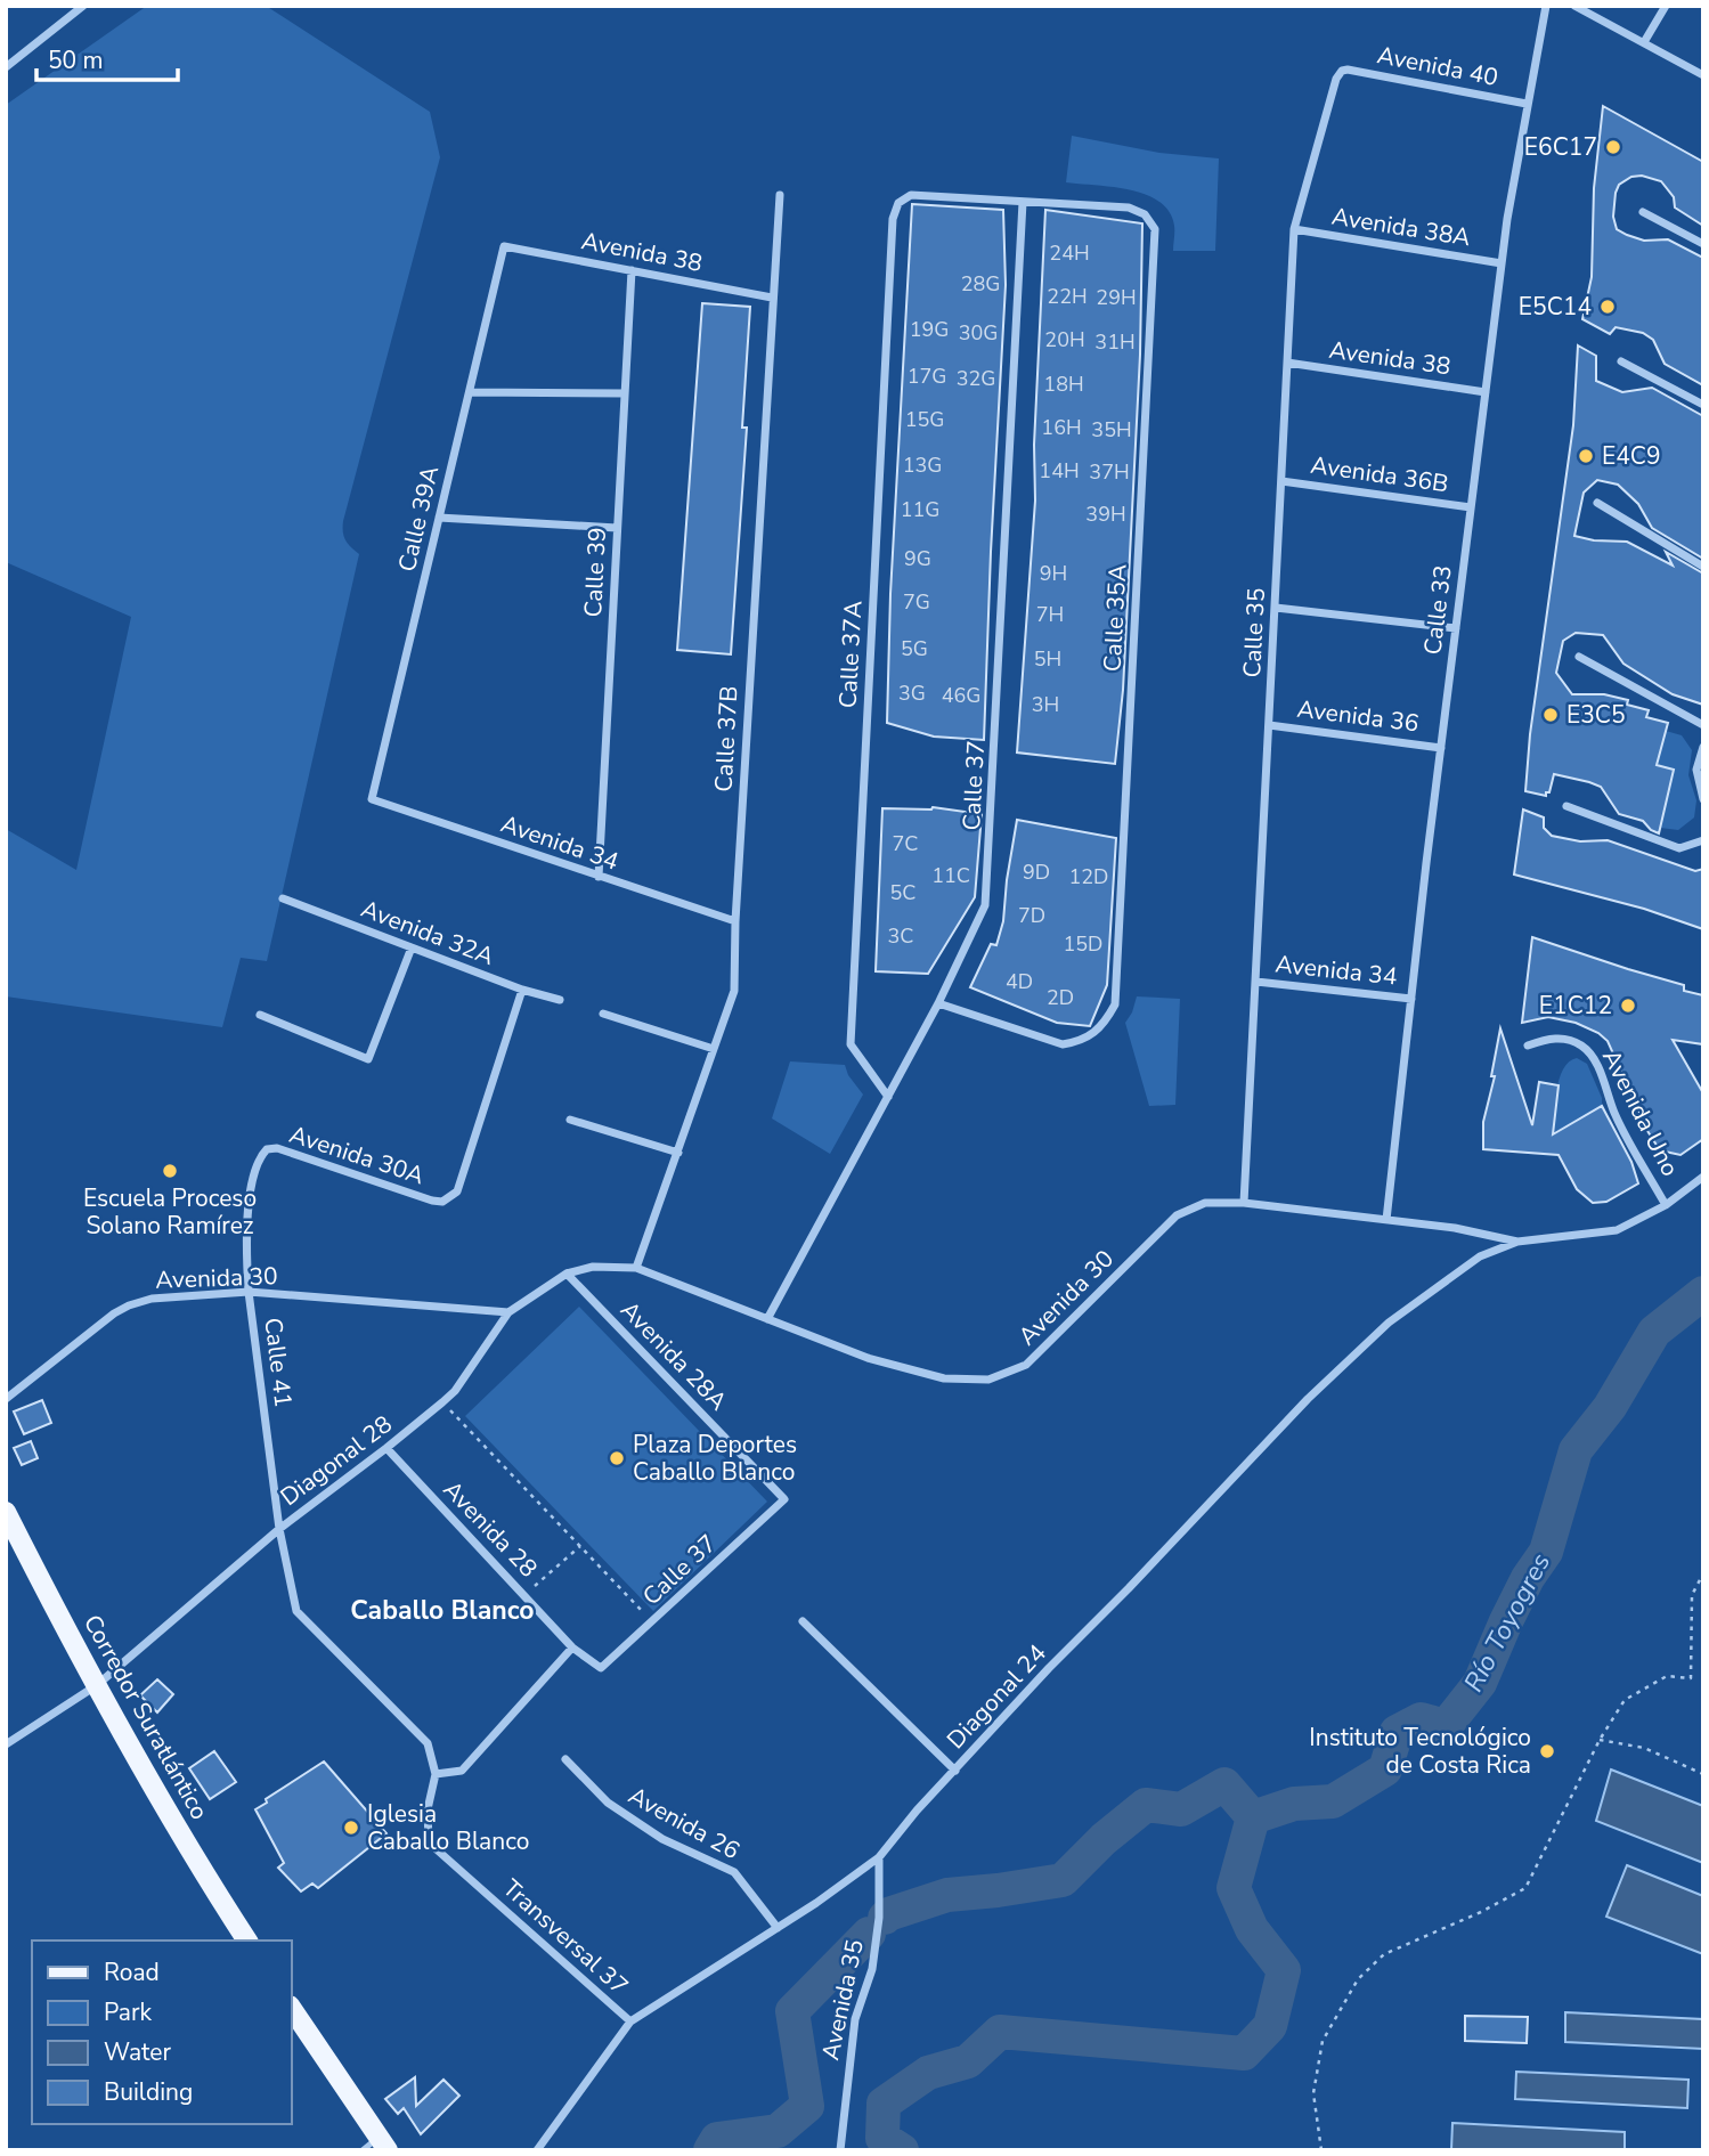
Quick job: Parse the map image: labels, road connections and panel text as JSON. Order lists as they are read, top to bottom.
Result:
{
  "streets": {
    "main road": ["Corredor Suratlántico"],
    "street": [
      "Avenida 40",
      "Avenida 38A",
      "Avenida 38",
      "Avenida 36B",
      "Calle 39A",
      "Calle 39",
      "Calle 33",
      "Calle 35A",
      "Calle 35",
      "Calle 37A",
      "Avenida 36",
      "Calle 37B",
      "Calle 37",
      "Avenida 34",
      "Avenida 32A",
      "Avenida Uno",
      "Avenida 30A",
      "Avenida 30",
      "Avenida 28A",
      "Calle 41",
      "Diagonal 28",
      "Avenida 28",
      "Diagonal 24",
      "Avenida 26",
      "Transversal 37",
      "Avenida 35"
    ]
  },
  "crossings": [
    ["Avenida 40", "Calle 33"],
    ["Avenida 40", "Calle 35"],
    ["Avenida 38A", "Calle 33"],
    ["Avenida 38A", "Calle 35"],
    ["Avenida 38", "Calle 39A"],
    ["Avenida 38", "Calle 39"],
    ["Avenida 38", "Calle 33"],
    ["Avenida 38", "Calle 35"],
    ["Avenida 38", "Calle 37B"],
    ["Avenida 36B", "Calle 33"],
    ["Avenida 36B", "Calle 35"],
    ["Calle 39A", "Avenida 34"],
    ["Calle 39", "Avenida 34"],
    ["Calle 33", "Avenida 36"],
    ["Calle 33", "Avenida 34"],
    ["Calle 33", "Avenida 30"],
    ["Calle 35A", "Calle 37A"],
    ["Calle 35A", "Calle 37"],
    ["Calle 35", "Avenida 36"],
    ["Calle 35", "Avenida 34"],
    ["Calle 35", "Avenida 30"],
    ["Calle 37A", "Calle 37"],
    ["Calle 37B", "Avenida 34"],
    ["Calle 37B", "Avenida 30"],
    ["Calle 37", "Avenida 30"],
    ["Calle 37", "Avenida 28A"],
    ["Calle 37", "Avenida 28"],
    ["Avenida 32A", "Avenida 30A"],
    ["Avenida 30A", "Calle 41"],
    ["Avenida 30", "Calle 41"],
    ["Avenida 30", "Diagonal 28"],
    ["Avenida 30", "Diagonal 24"],
    ["Avenida 28A", "Diagonal 28"],
    ["Calle 41", "Diagonal 28"],
    ["Diagonal 28", "Avenida 28"],
    ["Diagonal 28", "Corredor Suratlántico"],
    ["Diagonal 24", "Avenida 26"],
    ["Diagonal 24", "Transversal 37"],
    ["Diagonal 24", "Avenida 35"]
  ],
  "districts": ["Caballo Blanco"],
  "water": ["Río Toyogres"],
  "places": [
    "E6C17",
    "E5C14",
    "E4C9",
    "E3C5",
    "E1C12",
    "Escuela Proceso Solano Ramírez",
    "Plaza Deportes Caballo Blanco",
    "Instituto Tecnológico de Costa Rica",
    "Iglesia Caballo Blanco"
  ],
  "house_numbers": [
    "24H",
    "28G",
    "22H",
    "29H",
    "19G",
    "30G",
    "20H",
    "31H",
    "17G",
    "32G",
    "18H",
    "15G",
    "16H",
    "35H",
    "13G",
    "14H",
    "37H",
    "11G",
    "39H",
    "9G",
    "9H",
    "7G",
    "7H",
    "5G",
    "5H",
    "3G",
    "46G",
    "3H",
    "7C",
    "9D",
    "11C",
    "12D",
    "5C",
    "7D",
    "3C",
    "15D",
    "4D",
    "2D"
  ],
  "legend": [
    "Road",
    "Park",
    "Water",
    "Building"
  ],
  "scale_bar": "50 m"
}
